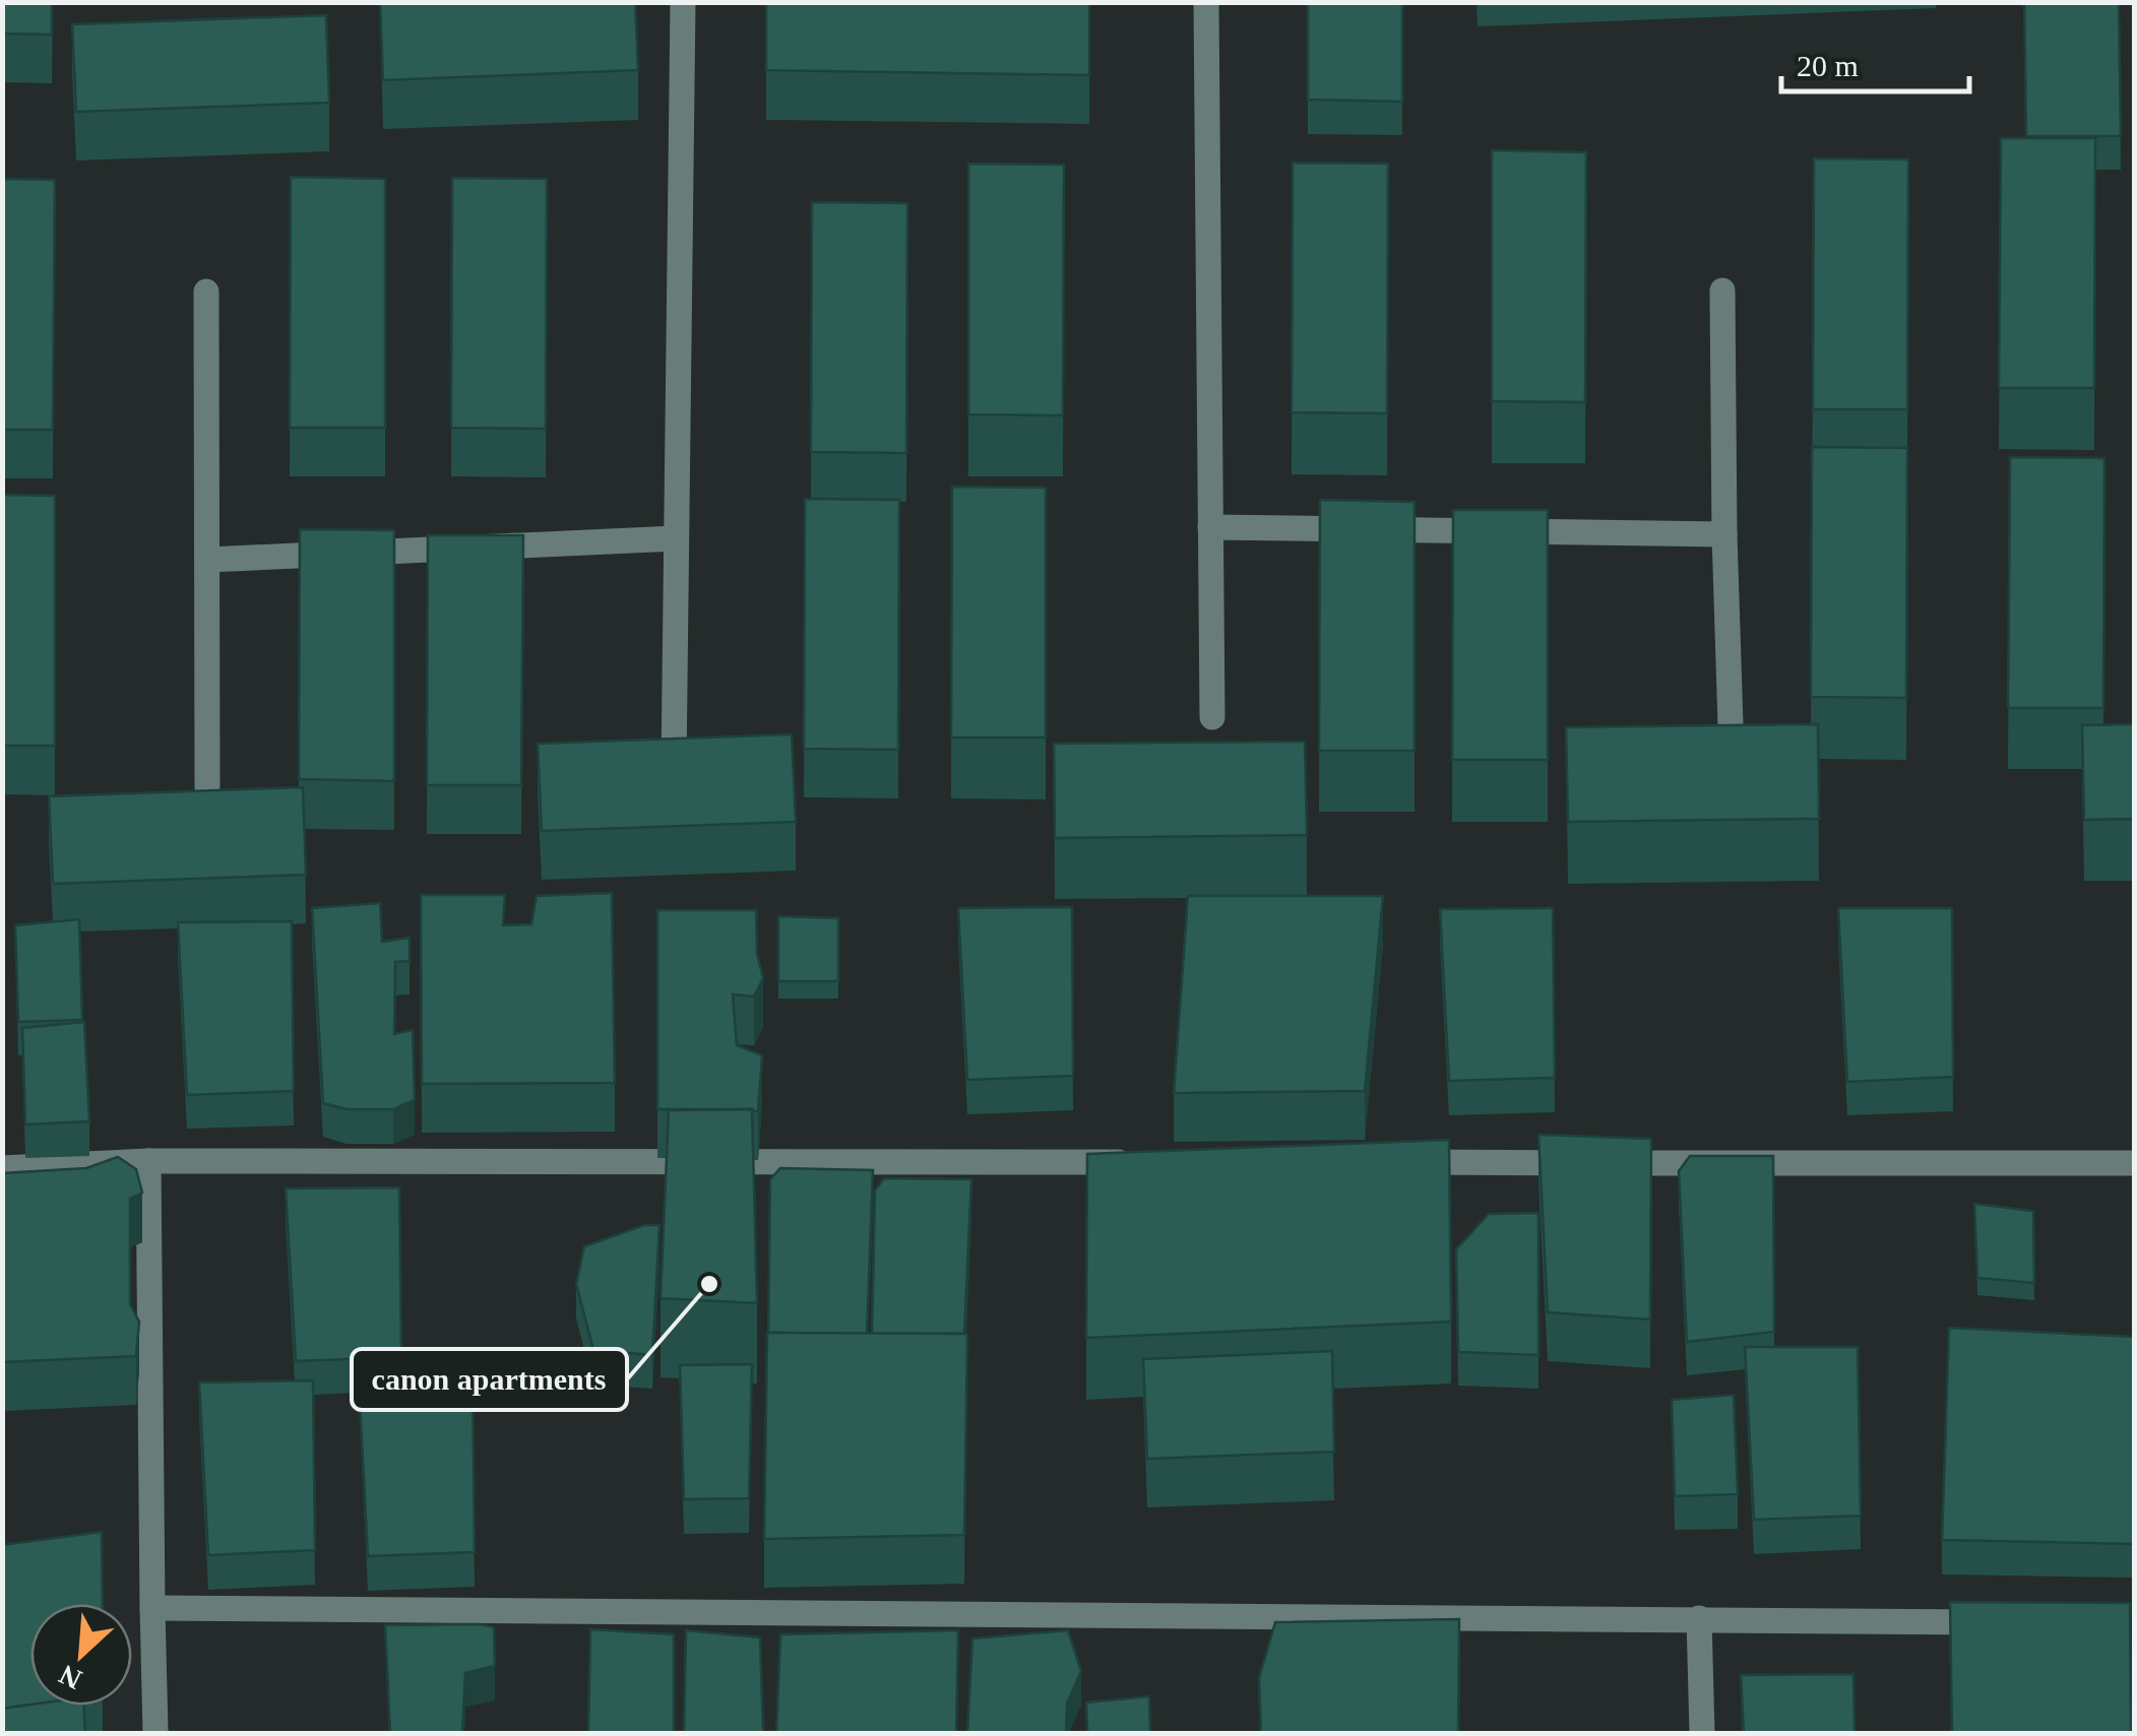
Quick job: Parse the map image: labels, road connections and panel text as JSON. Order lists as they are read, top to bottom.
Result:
{
  "places": ["canon apartments"],
  "scale_bar": "20 m",
  "north": "bottom left"
}
